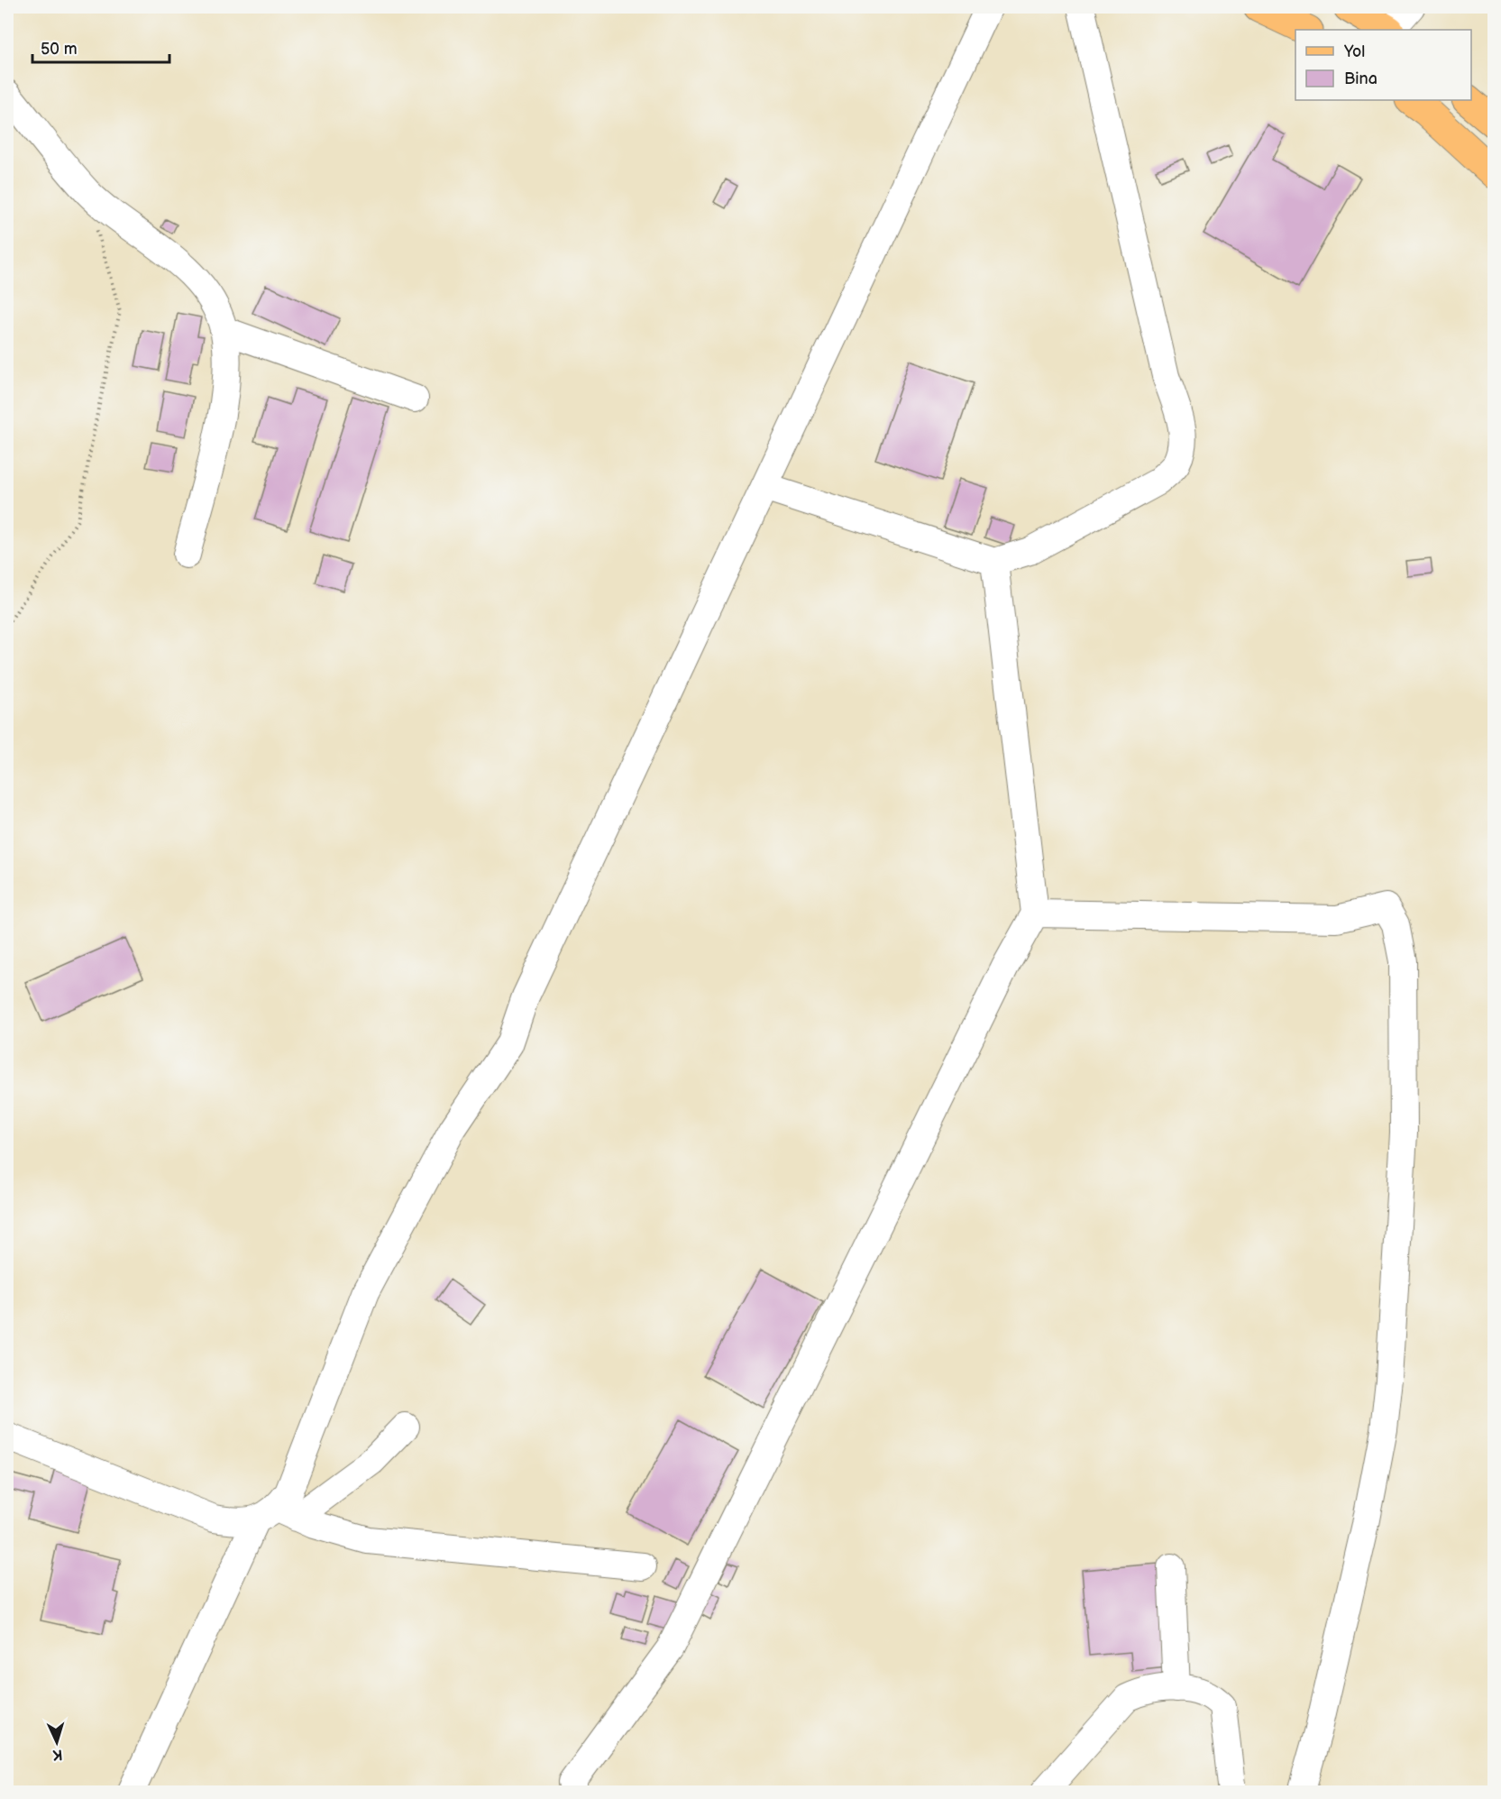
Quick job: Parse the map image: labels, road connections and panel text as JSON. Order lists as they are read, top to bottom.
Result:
{
  "legend": ["Yol", "Bina"],
  "scale_bar": "50 m",
  "north": "bottom"
}
